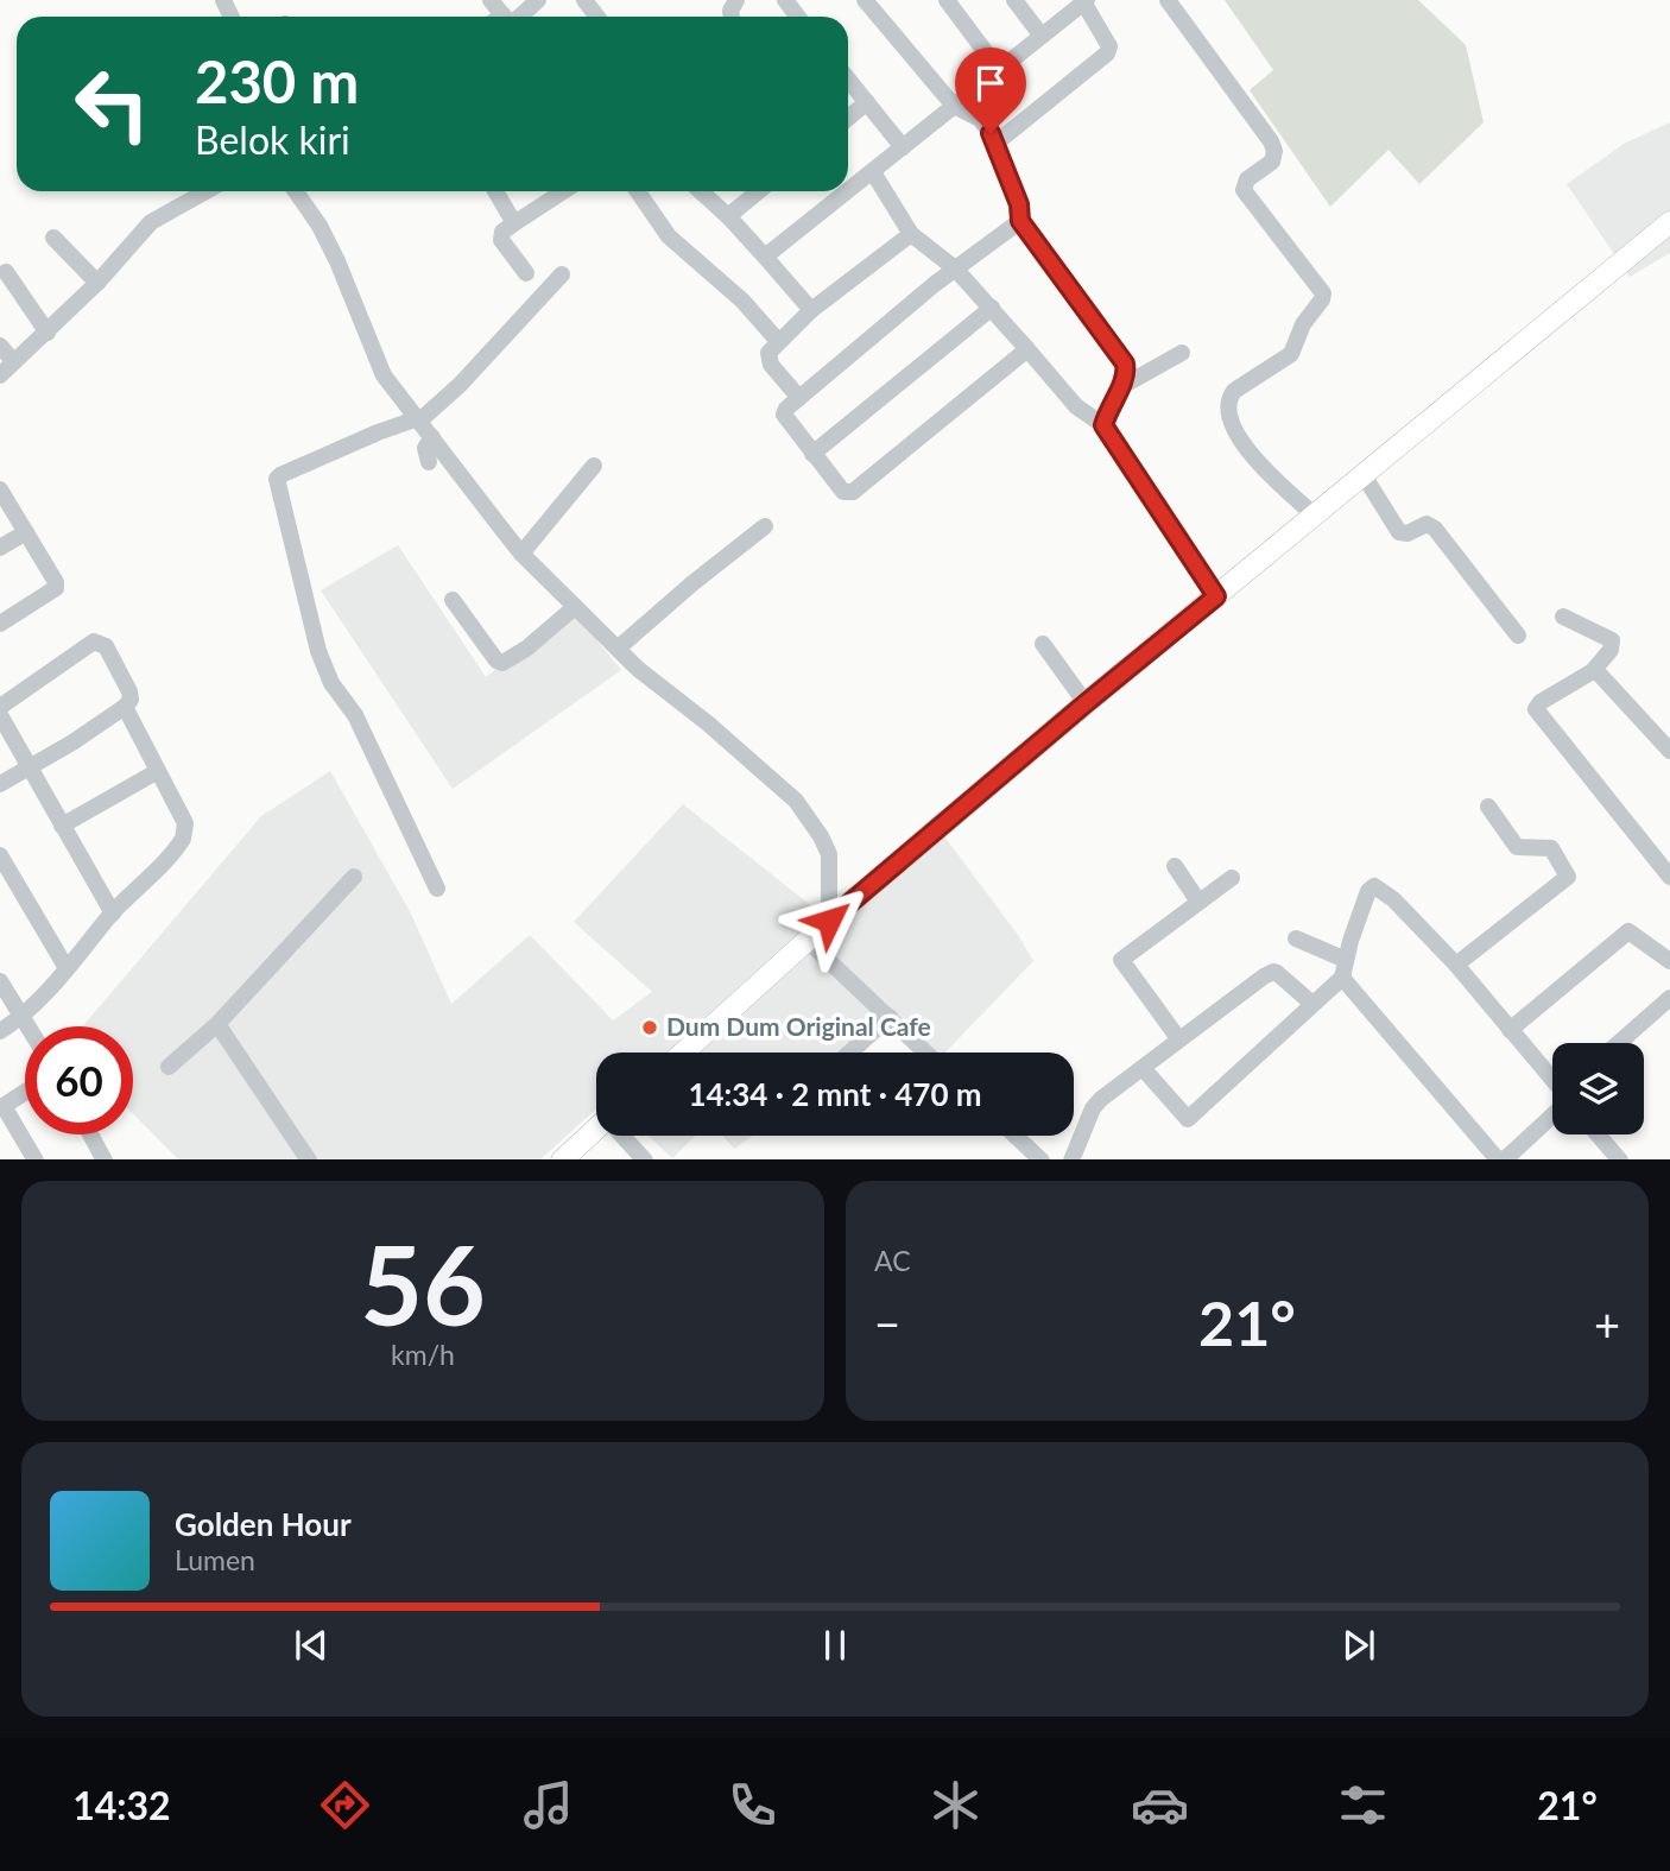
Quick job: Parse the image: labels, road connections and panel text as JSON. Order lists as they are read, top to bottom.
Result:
{
  "places": ["Dum Dum Original Cafe"],
  "page": {
    "turn": ["230 m", "Belok kiri"],
    "limit": "60",
    "trip": "14:34 · 2 mnt · 470 m",
    "tile": [
      ["56", "km/h"],
      "AC"
    ],
    "heat": ["−", "21°", "+"],
    "song": ["Golden Hour", "Lumen"],
    "tabs": ["14:32", "21°"]
  }
}
